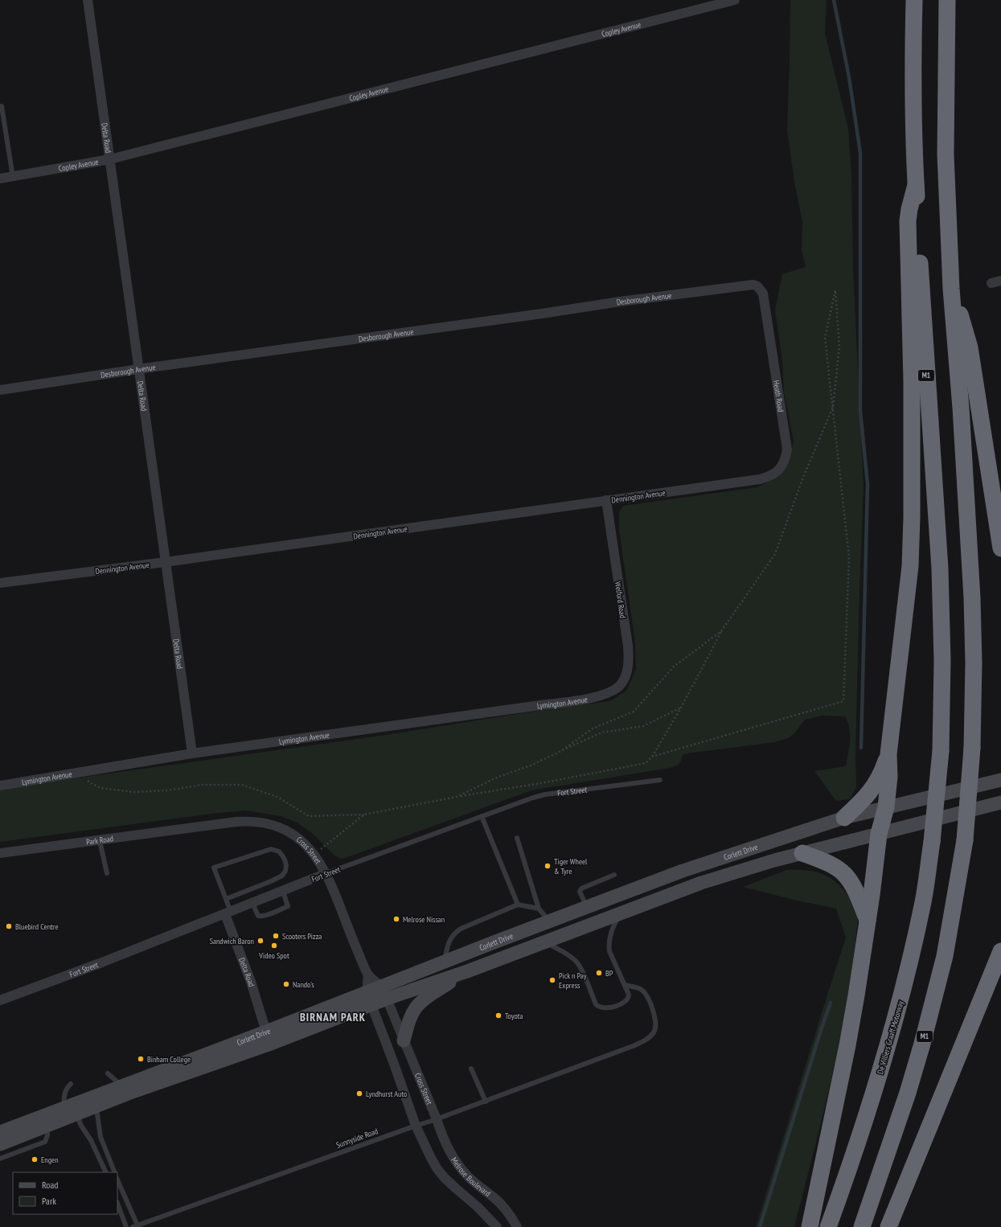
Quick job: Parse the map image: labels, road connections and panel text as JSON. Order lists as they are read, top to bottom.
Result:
{
  "streets": {
    "highway": ["M1", "De Villiers Graaff Motorway"],
    "main road": ["Corlett Drive"],
    "street": [
      "Copley Avenue",
      "Delta Road",
      "Desborough Avenue",
      "Heath Road",
      "Dennington Avenue",
      "Welford Road",
      "Lymington Avenue",
      "Fort Street",
      "Park Road",
      "Cross Street",
      "Melrose Boulevard"
    ],
    "lane": ["Sunnyside Road"]
  },
  "crossings": [
    ["Copley Avenue", "Delta Road"],
    ["Delta Road", "Desborough Avenue"],
    ["Delta Road", "Dennington Avenue"],
    ["Delta Road", "Lymington Avenue"],
    ["Delta Road", "Fort Street"],
    ["Delta Road", "Corlett Drive"],
    ["Desborough Avenue", "Heath Road"],
    ["M1", "De Villiers Graaff Motorway"],
    ["Heath Road", "Dennington Avenue"],
    ["Dennington Avenue", "Welford Road"],
    ["Welford Road", "Lymington Avenue"],
    ["Fort Street", "Cross Street"],
    ["Park Road", "Cross Street"],
    ["Cross Street", "Corlett Drive"],
    ["Cross Street", "Sunnyside Road"],
    ["Cross Street", "Melrose Boulevard"],
    ["Sunnyside Road", "Melrose Boulevard"]
  ],
  "districts": ["BIRNAM PARK"],
  "places": [
    "Tiger Wheel & Tyre",
    "Melrose Nissan",
    "Bluebird Centre",
    "Scooters Pizza",
    "Sandwich Baron",
    "Video Spot",
    "BP",
    "Pick n Pay Express",
    "Nando's",
    "Toyota",
    "Binham College",
    "Lyndhurst Auto",
    "Engen"
  ],
  "legend": ["Road", "Park"]
}
